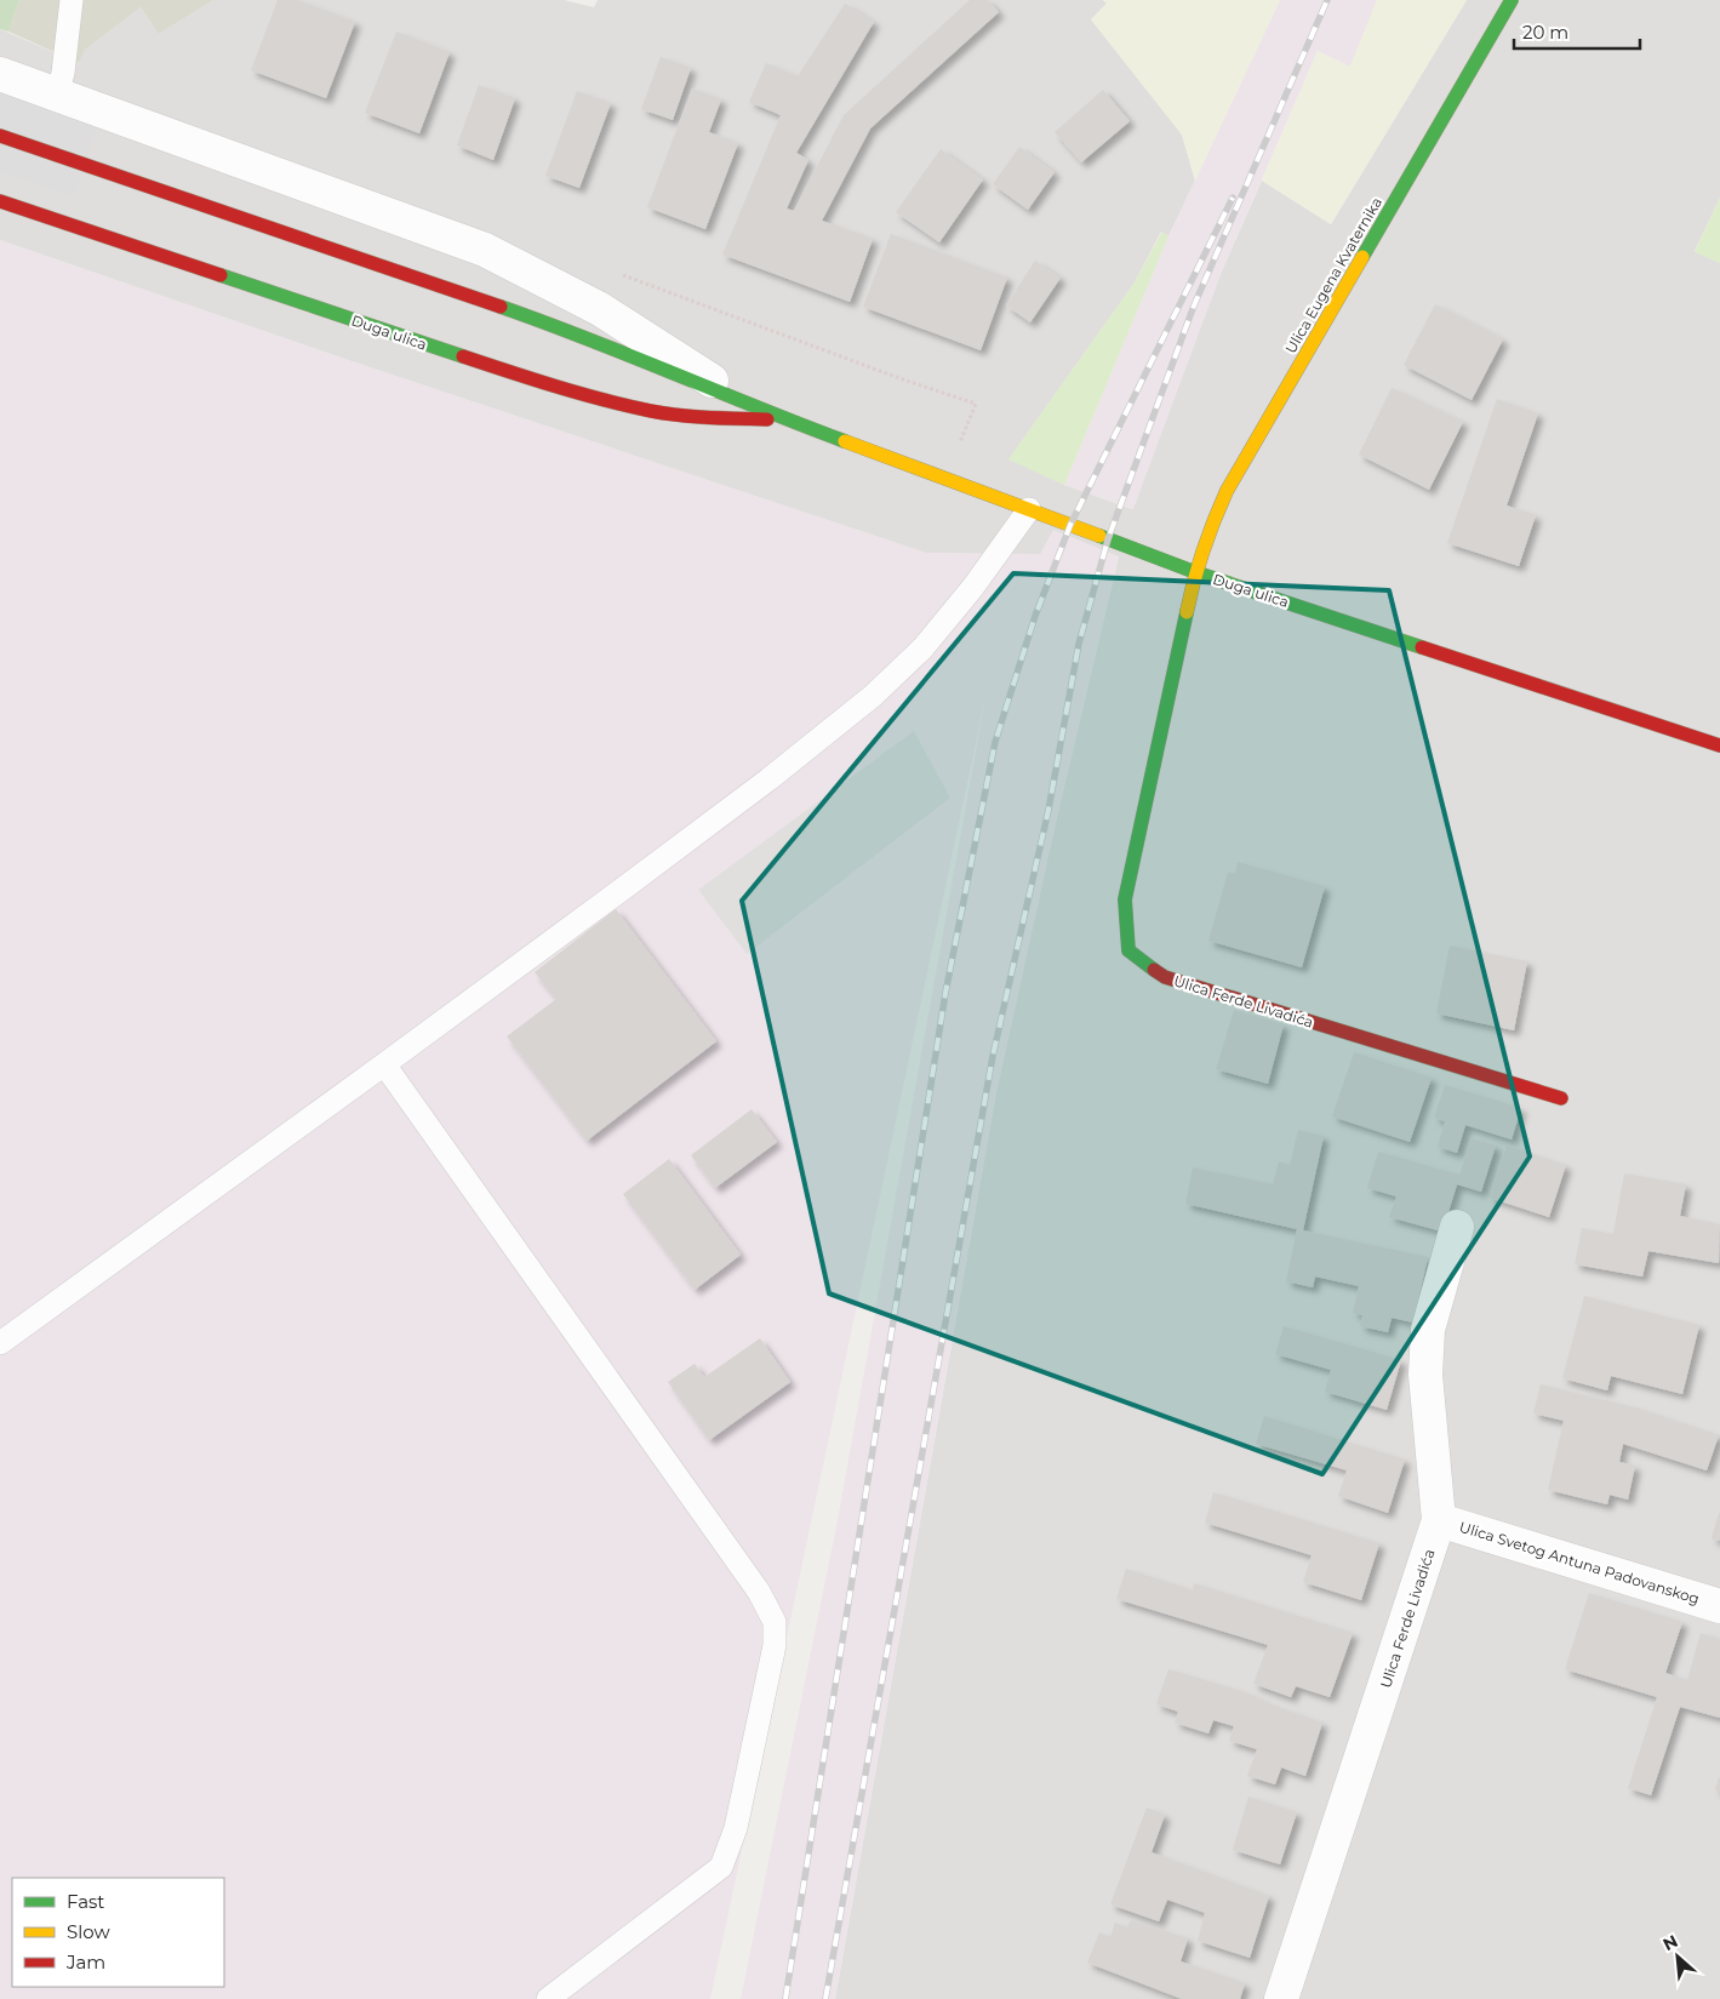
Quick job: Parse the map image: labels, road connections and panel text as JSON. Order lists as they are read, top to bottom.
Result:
{
  "streets": {
    "street": [
      "Ulica Eugena Kvaternika",
      "Duga ulica",
      "Ulica Ferde Livadića",
      "Ulica Svetog Antuna Padovanskog"
    ]
  },
  "crossings": [
    ["Ulica Eugena Kvaternika", "Duga ulica"],
    ["Ulica Eugena Kvaternika", "Ulica Ferde Livadića"],
    ["Duga ulica", "Ulica Ferde Livadića"],
    ["Ulica Ferde Livadića", "Ulica Svetog Antuna Padovanskog"]
  ],
  "legend": ["Fast", "Slow", "Jam"],
  "scale_bar": "20 m",
  "north": "top left"
}
